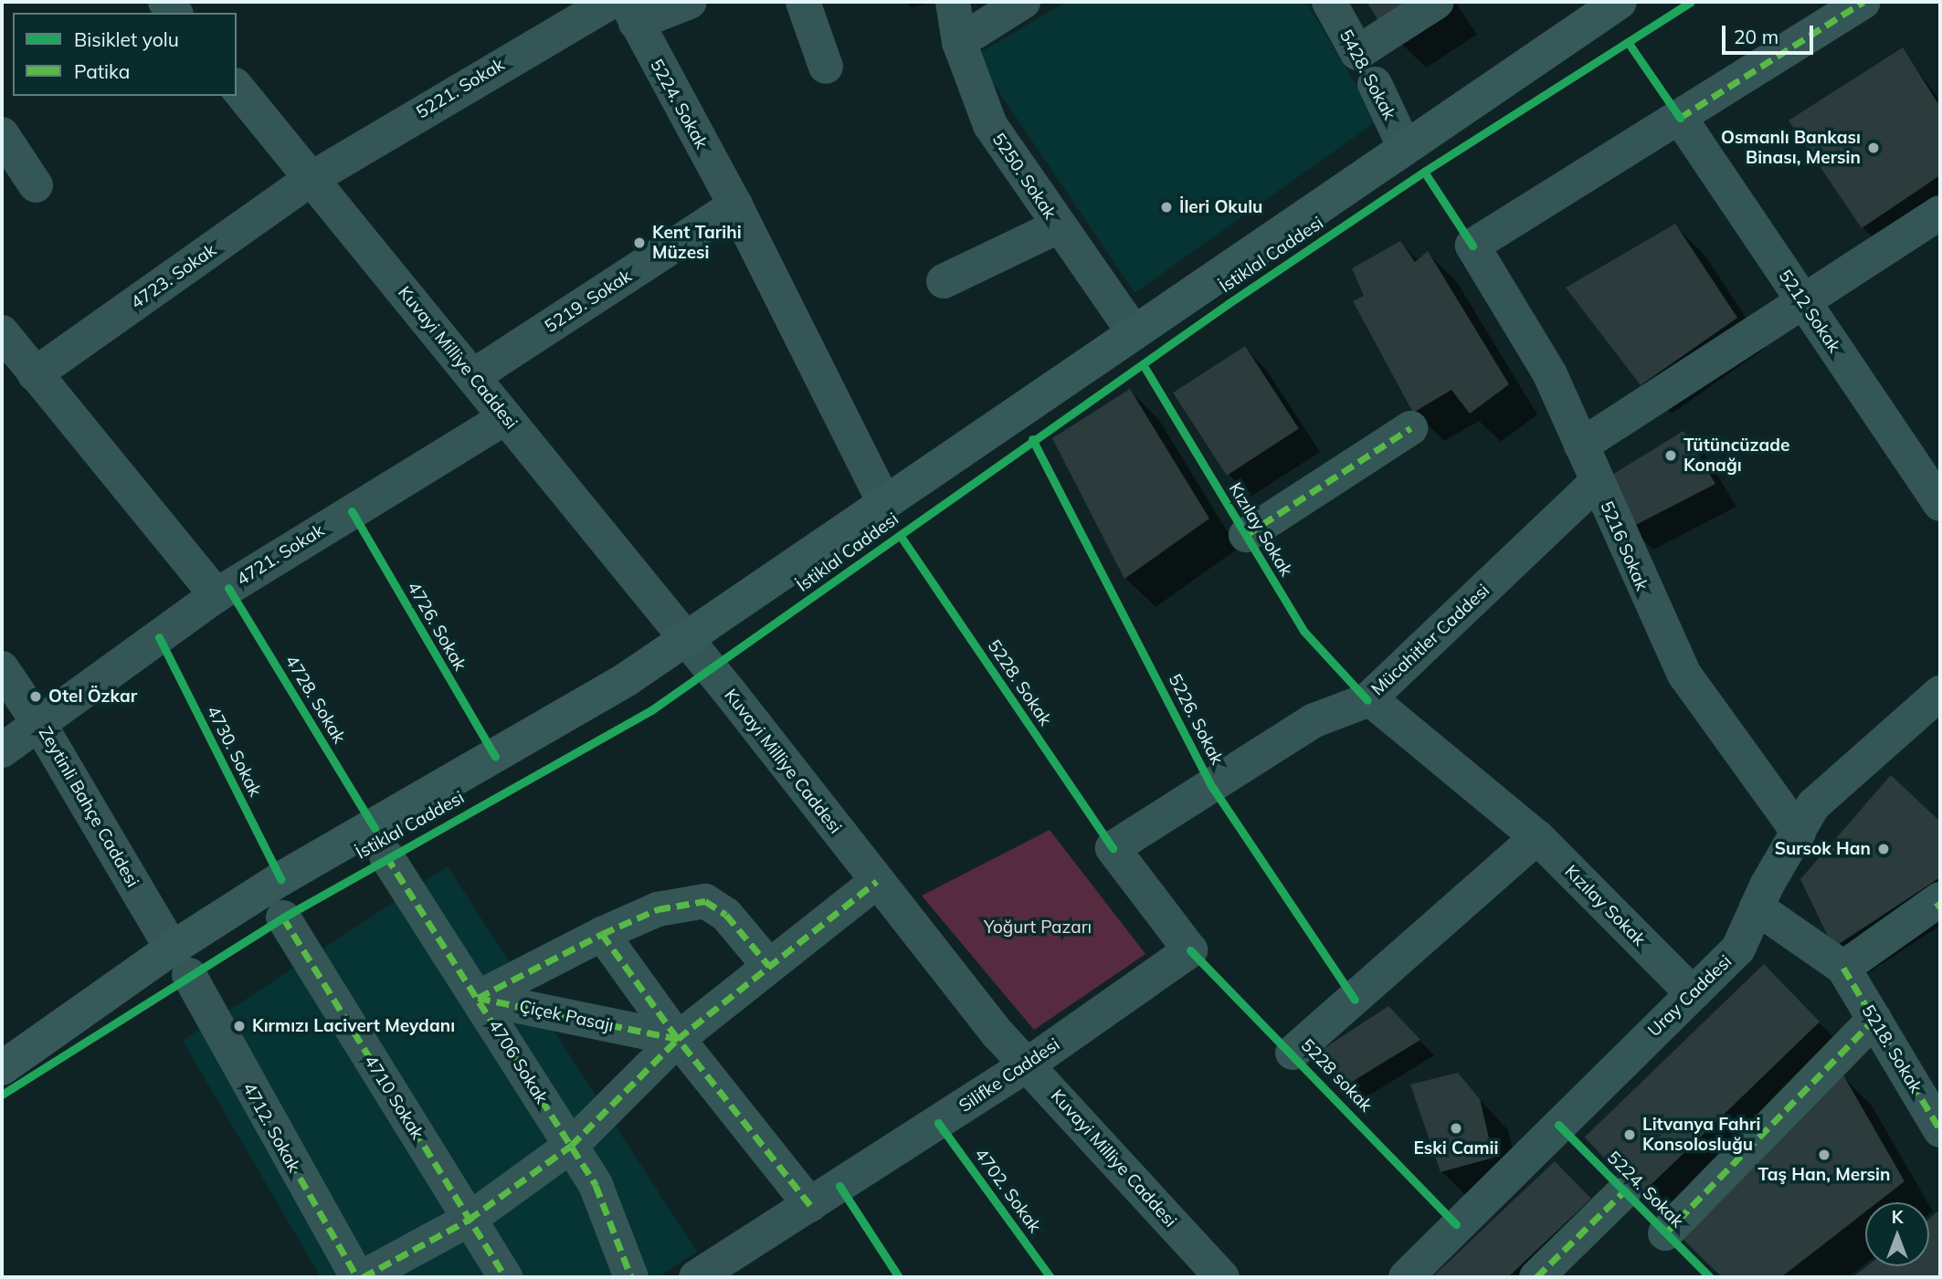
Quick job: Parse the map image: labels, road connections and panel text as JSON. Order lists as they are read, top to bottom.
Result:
{
  "streets": {
    "main road": ["İstiklal Caddesi"],
    "street": [
      "5428. Sokak",
      "5221. Sokak",
      "5224. Sokak",
      "5250. Sokak",
      "4723. Sokak",
      "5219. Sokak",
      "5212 Sokak",
      "Kuvayi Milliye Caddesi",
      "Kızılay Sokak",
      "5216 Sokak",
      "4721. Sokak",
      "Mücahitler Caddesi",
      "Zeytinli Bahçe Caddesi",
      "Uray Caddesi",
      "Çiçek Pasajı",
      "5218. Sokak",
      "4706 Sokak",
      "Silifke Caddesi",
      "4710 Sokak",
      "4712. Sokak"
    ],
    "cycle path": [
      "4726. Sokak",
      "5228. Sokak",
      "4728. Sokak",
      "5226. Sokak",
      "4730. Sokak",
      "5228 sokak",
      "4702. Sokak"
    ]
  },
  "crossings": [
    ["5428. Sokak", "İstiklal Caddesi"],
    ["5221. Sokak", "5224. Sokak"],
    ["5221. Sokak", "4723. Sokak"],
    ["5221. Sokak", "Kuvayi Milliye Caddesi"],
    ["5224. Sokak", "İstiklal Caddesi"],
    ["5224. Sokak", "5219. Sokak"],
    ["5250. Sokak", "İstiklal Caddesi"],
    ["İstiklal Caddesi", "Kuvayi Milliye Caddesi"],
    ["İstiklal Caddesi", "Zeytinli Bahçe Caddesi"],
    ["İstiklal Caddesi", "4712. Sokak"],
    ["4723. Sokak", "Kuvayi Milliye Caddesi"],
    ["5219. Sokak", "Kuvayi Milliye Caddesi"],
    ["5212 Sokak", "5216 Sokak"],
    ["Kuvayi Milliye Caddesi", "4721. Sokak"],
    ["Kuvayi Milliye Caddesi", "Silifke Caddesi"],
    ["Kızılay Sokak", "Mücahitler Caddesi"],
    ["Kızılay Sokak", "Uray Caddesi"],
    ["5216 Sokak", "Mücahitler Caddesi"],
    ["5216 Sokak", "Uray Caddesi"],
    ["4721. Sokak", "Zeytinli Bahçe Caddesi"],
    ["Mücahitler Caddesi", "Silifke Caddesi"],
    ["Zeytinli Bahçe Caddesi", "4712. Sokak"],
    ["Çiçek Pasajı", "4706 Sokak"]
  ],
  "parks": ["Yoğurt Pazarı"],
  "places": [
    "Osmanlı Bankası Binası, Mersin",
    "İleri Okulu",
    "Kent Tarihi Müzesi",
    "Tütüncüzade Konağı",
    "Otel Özkar",
    "Sursok Han",
    "Kırmızı Lacivert Meydanı",
    "Eski Camii",
    "Litvanya Fahri Konsolosluğu",
    "Taş Han, Mersin"
  ],
  "legend": ["Bisiklet yolu", "Patika"],
  "scale_bar": "20 m",
  "north": "top"
}
